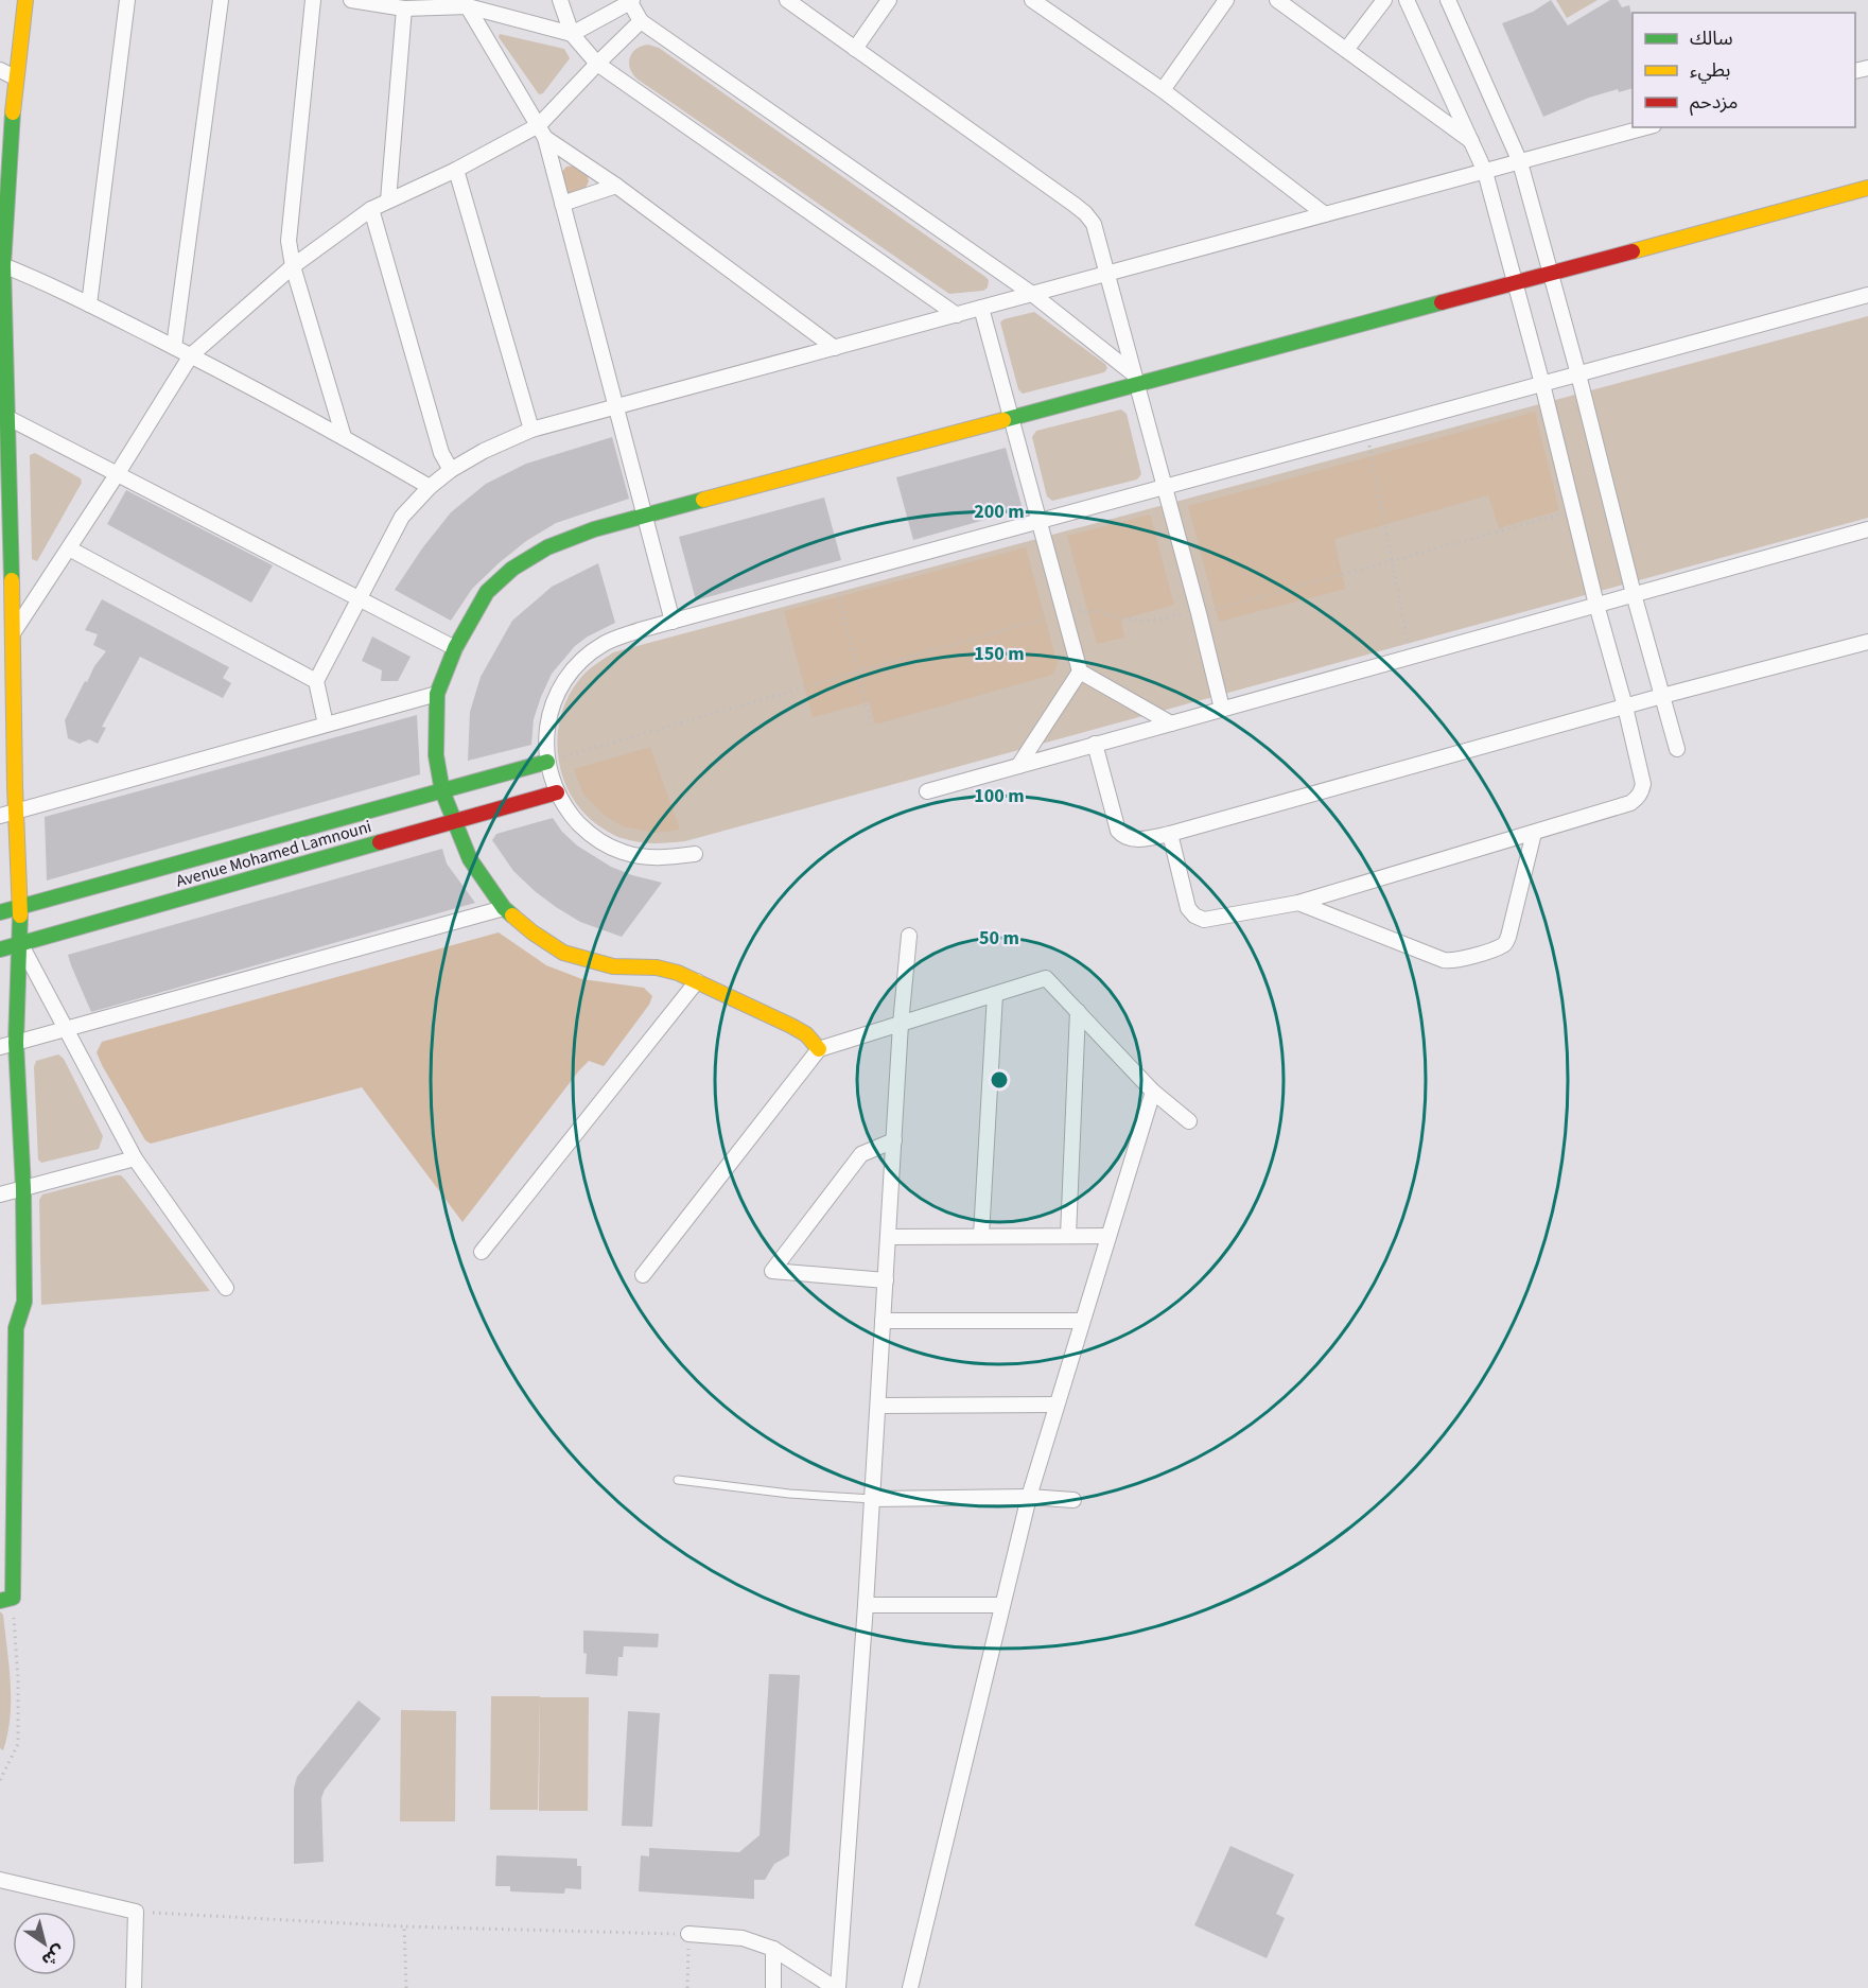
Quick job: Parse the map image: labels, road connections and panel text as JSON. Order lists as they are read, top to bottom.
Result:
{
  "streets": {
    "street": ["Avenue Mohamed Lamnouni"]
  },
  "legend": ["سالك", "بطيء", "مزدحم"],
  "north": "bottom right",
  "rings": [
    "200 m",
    "150 m",
    "100 m",
    "50 m"
  ]
}
